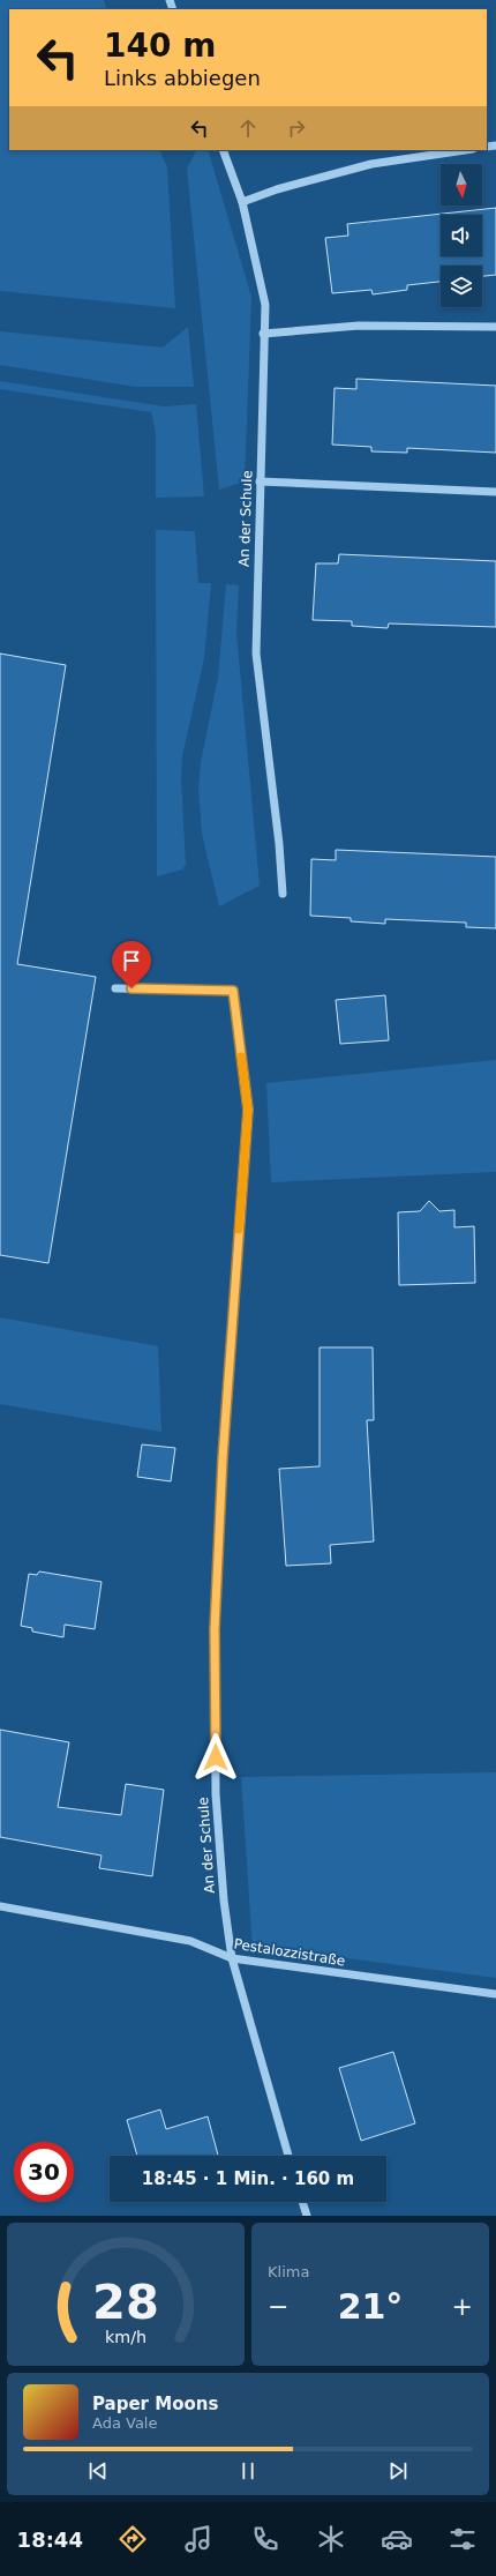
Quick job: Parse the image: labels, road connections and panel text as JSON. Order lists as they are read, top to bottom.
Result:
{
  "streets": {
    "street": ["An der Schule", "Pestalozzistraße"]
  },
  "crossings": [
    ["An der Schule", "Pestalozzistraße"]
  ],
  "north": "bottom",
  "page": {
    "turn": ["140 m", "Links abbiegen"],
    "limit": "30",
    "trip": "18:45 · 1 Min. · 160 m",
    "tile": "Klima",
    "heat": ["−", "21°", "+"],
    "song": ["Paper Moons", "Ada Vale"],
    "tabs": "18:44",
    "gauge": ["28", "km/h"]
  }
}
